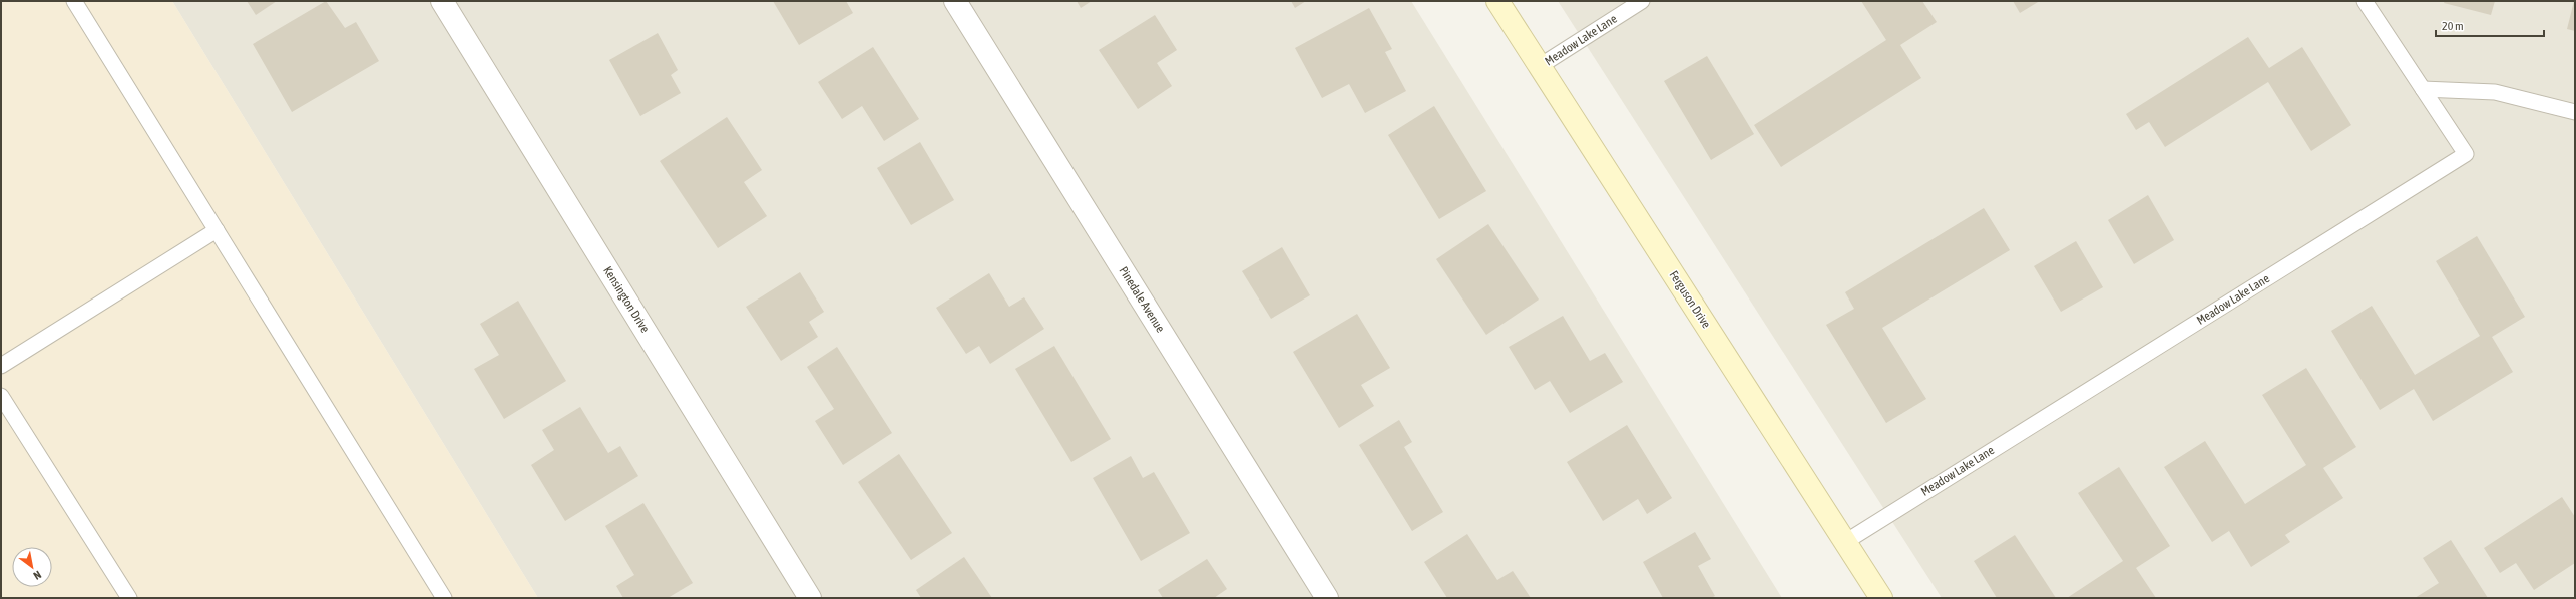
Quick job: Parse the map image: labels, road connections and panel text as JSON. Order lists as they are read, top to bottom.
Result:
{
  "streets": {
    "street": ["Kensington Drive", "Pinedale Avenue", "Ferguson Drive"],
    "lane": ["Meadow Lake Lane"]
  },
  "crossings": [
    ["Meadow Lake Lane", "Ferguson Drive"]
  ],
  "scale_bar": "20 m",
  "north": "bottom right"
}
